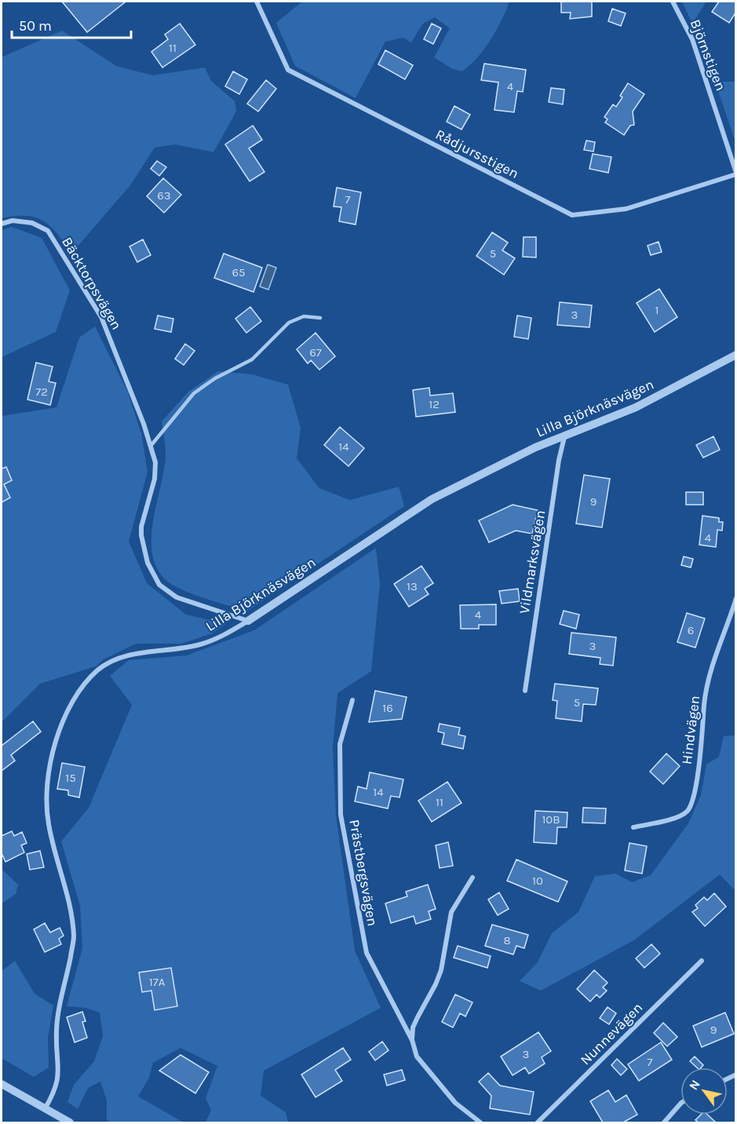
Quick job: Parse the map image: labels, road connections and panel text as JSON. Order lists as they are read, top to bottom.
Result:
{
  "streets": {
    "street": [
      "Björnstigen",
      "Rådjursstigen",
      "Bäcktorpsvägen",
      "Lilla Björknäsvägen",
      "Vildmarksvägen",
      "Hindvägen",
      "Prästbergsvägen",
      "Nunnevägen"
    ]
  },
  "crossings": [
    ["Björnstigen", "Rådjursstigen"],
    ["Bäcktorpsvägen", "Lilla Björknäsvägen"],
    ["Lilla Björknäsvägen", "Vildmarksvägen"]
  ],
  "house_numbers": [
    "11",
    "4",
    "63",
    "7",
    "5",
    "65",
    "1",
    "3",
    "67",
    "72",
    "12",
    "14",
    "9",
    "4",
    "13",
    "4",
    "6",
    "3",
    "5",
    "16",
    "15",
    "14",
    "11",
    "10B",
    "10",
    "8",
    "17A",
    "9",
    "3",
    "7"
  ],
  "scale_bar": "50 m",
  "north": "top left"
}
